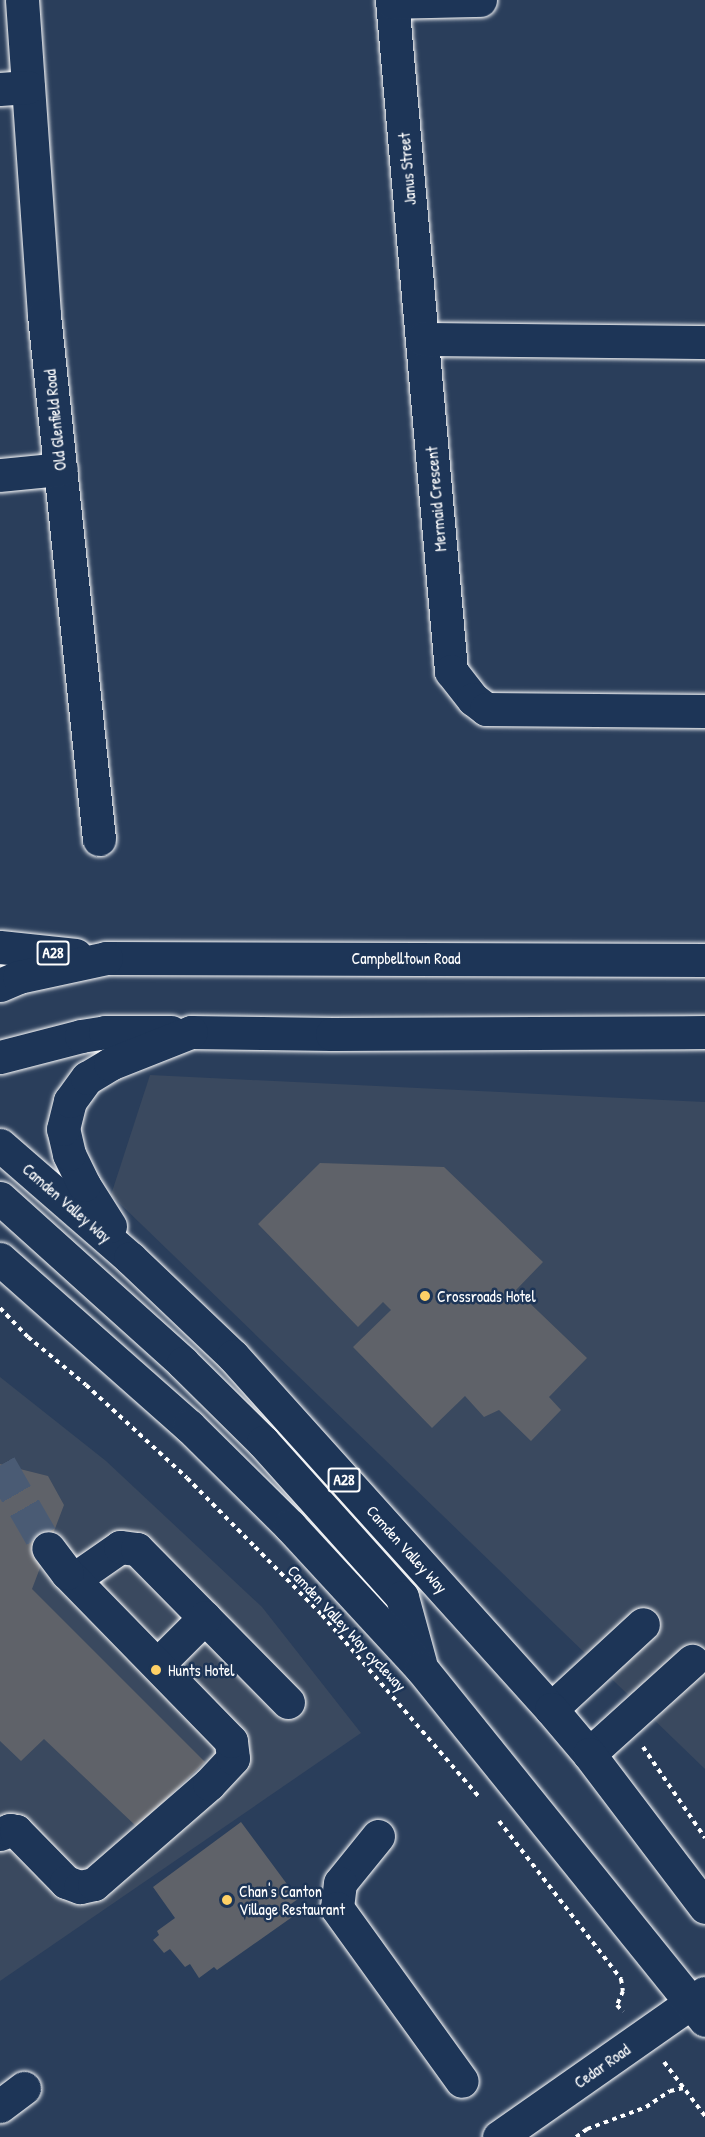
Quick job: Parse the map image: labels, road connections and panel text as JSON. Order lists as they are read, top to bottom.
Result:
{
  "streets": {
    "main road": [
      "Janus Street",
      "Old Glenfield Road",
      "Mermaid Crescent",
      "A28",
      "Campbelltown Road",
      "Camden Valley Way",
      "Cedar Road"
    ],
    "path": ["Camden Valley Way cycleway"]
  },
  "crossings": [
    ["Janus Street", "Mermaid Crescent"],
    ["A28", "Campbelltown Road"]
  ],
  "places": ["Crossroads Hotel", "Hunts Hotel", "Chan's Canton Village Restaurant"]
}
